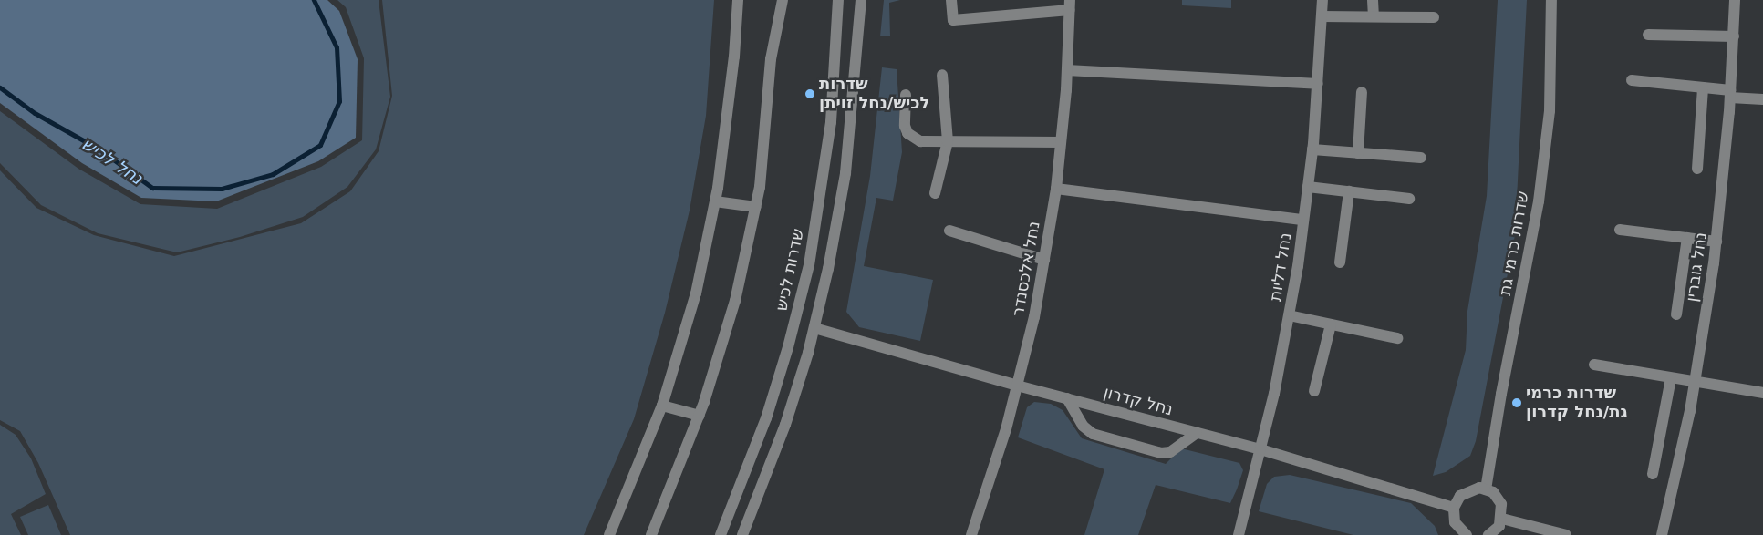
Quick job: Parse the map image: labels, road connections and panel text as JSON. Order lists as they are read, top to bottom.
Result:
{
  "streets": {
    "street": [
      "שדרות כרמי גת",
      "נחל דליות",
      "נחל גוברין",
      "נחל אלכסנדר",
      "שדרות לכיש",
      "נחל קדרון"
    ]
  },
  "crossings": [
    ["נחל דליות", "נחל קדרון"],
    ["נחל אלכסנדר", "נחל קדרון"]
  ],
  "water": ["נחל לכיש"],
  "places": ["שדרות לכיש/נחל זויתן", "שדרות כרמי גת/נחל קדרון"]
}
